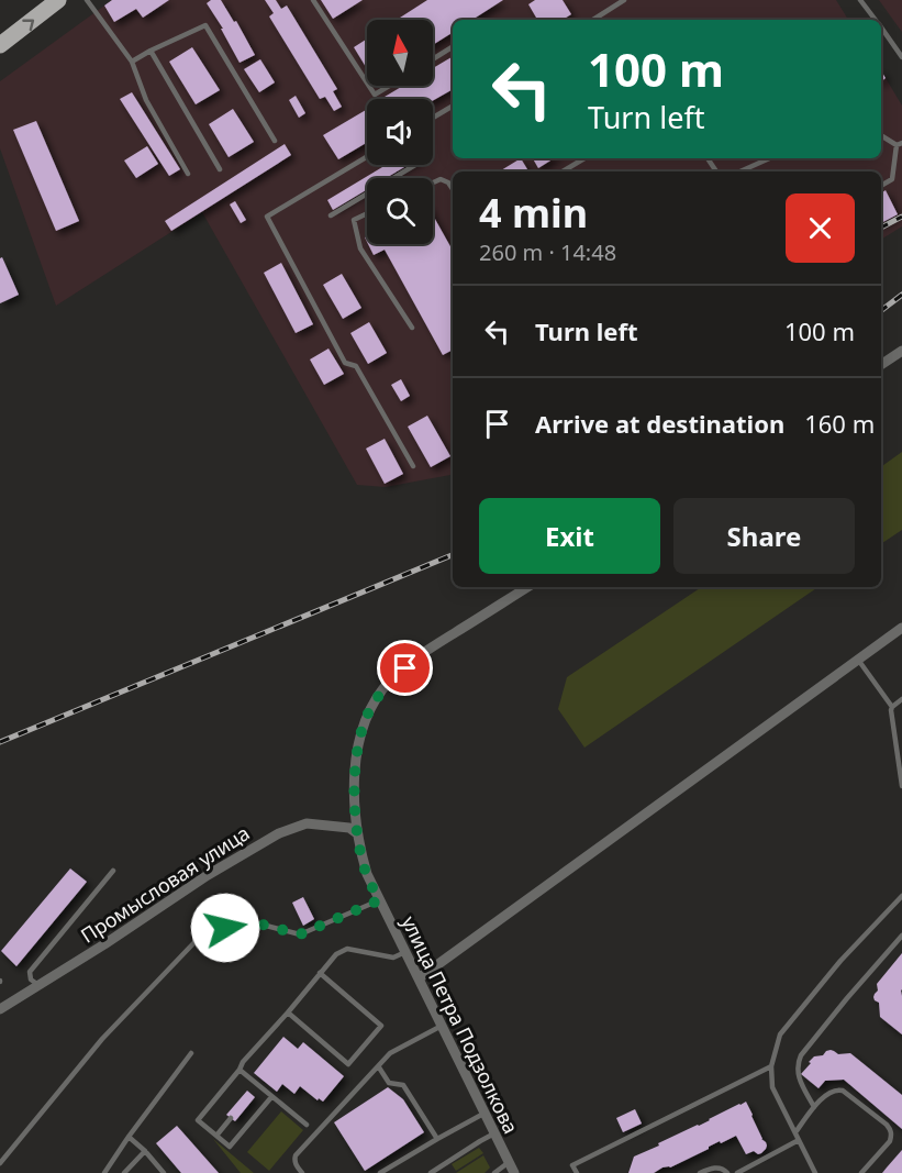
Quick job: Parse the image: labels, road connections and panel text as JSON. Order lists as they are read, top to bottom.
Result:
{
  "streets": {
    "street": ["Промысловая улица", "улица Петра Подзолкова"]
  },
  "crossings": [
    ["Промысловая улица", "улица Петра Подзолкова"]
  ],
  "north": "top",
  "page": {
    "turn": ["100 m", "Turn left"],
    "heading": ["4 min", "260 m · 14:48"],
    "list": [
      {
        "name": "Turn left",
        "value": "100 m"
      },
      {
        "name": "Arrive at destination",
        "value": "160 m"
      }
    ],
    "buttons": ["Exit", "Share"]
  }
}
